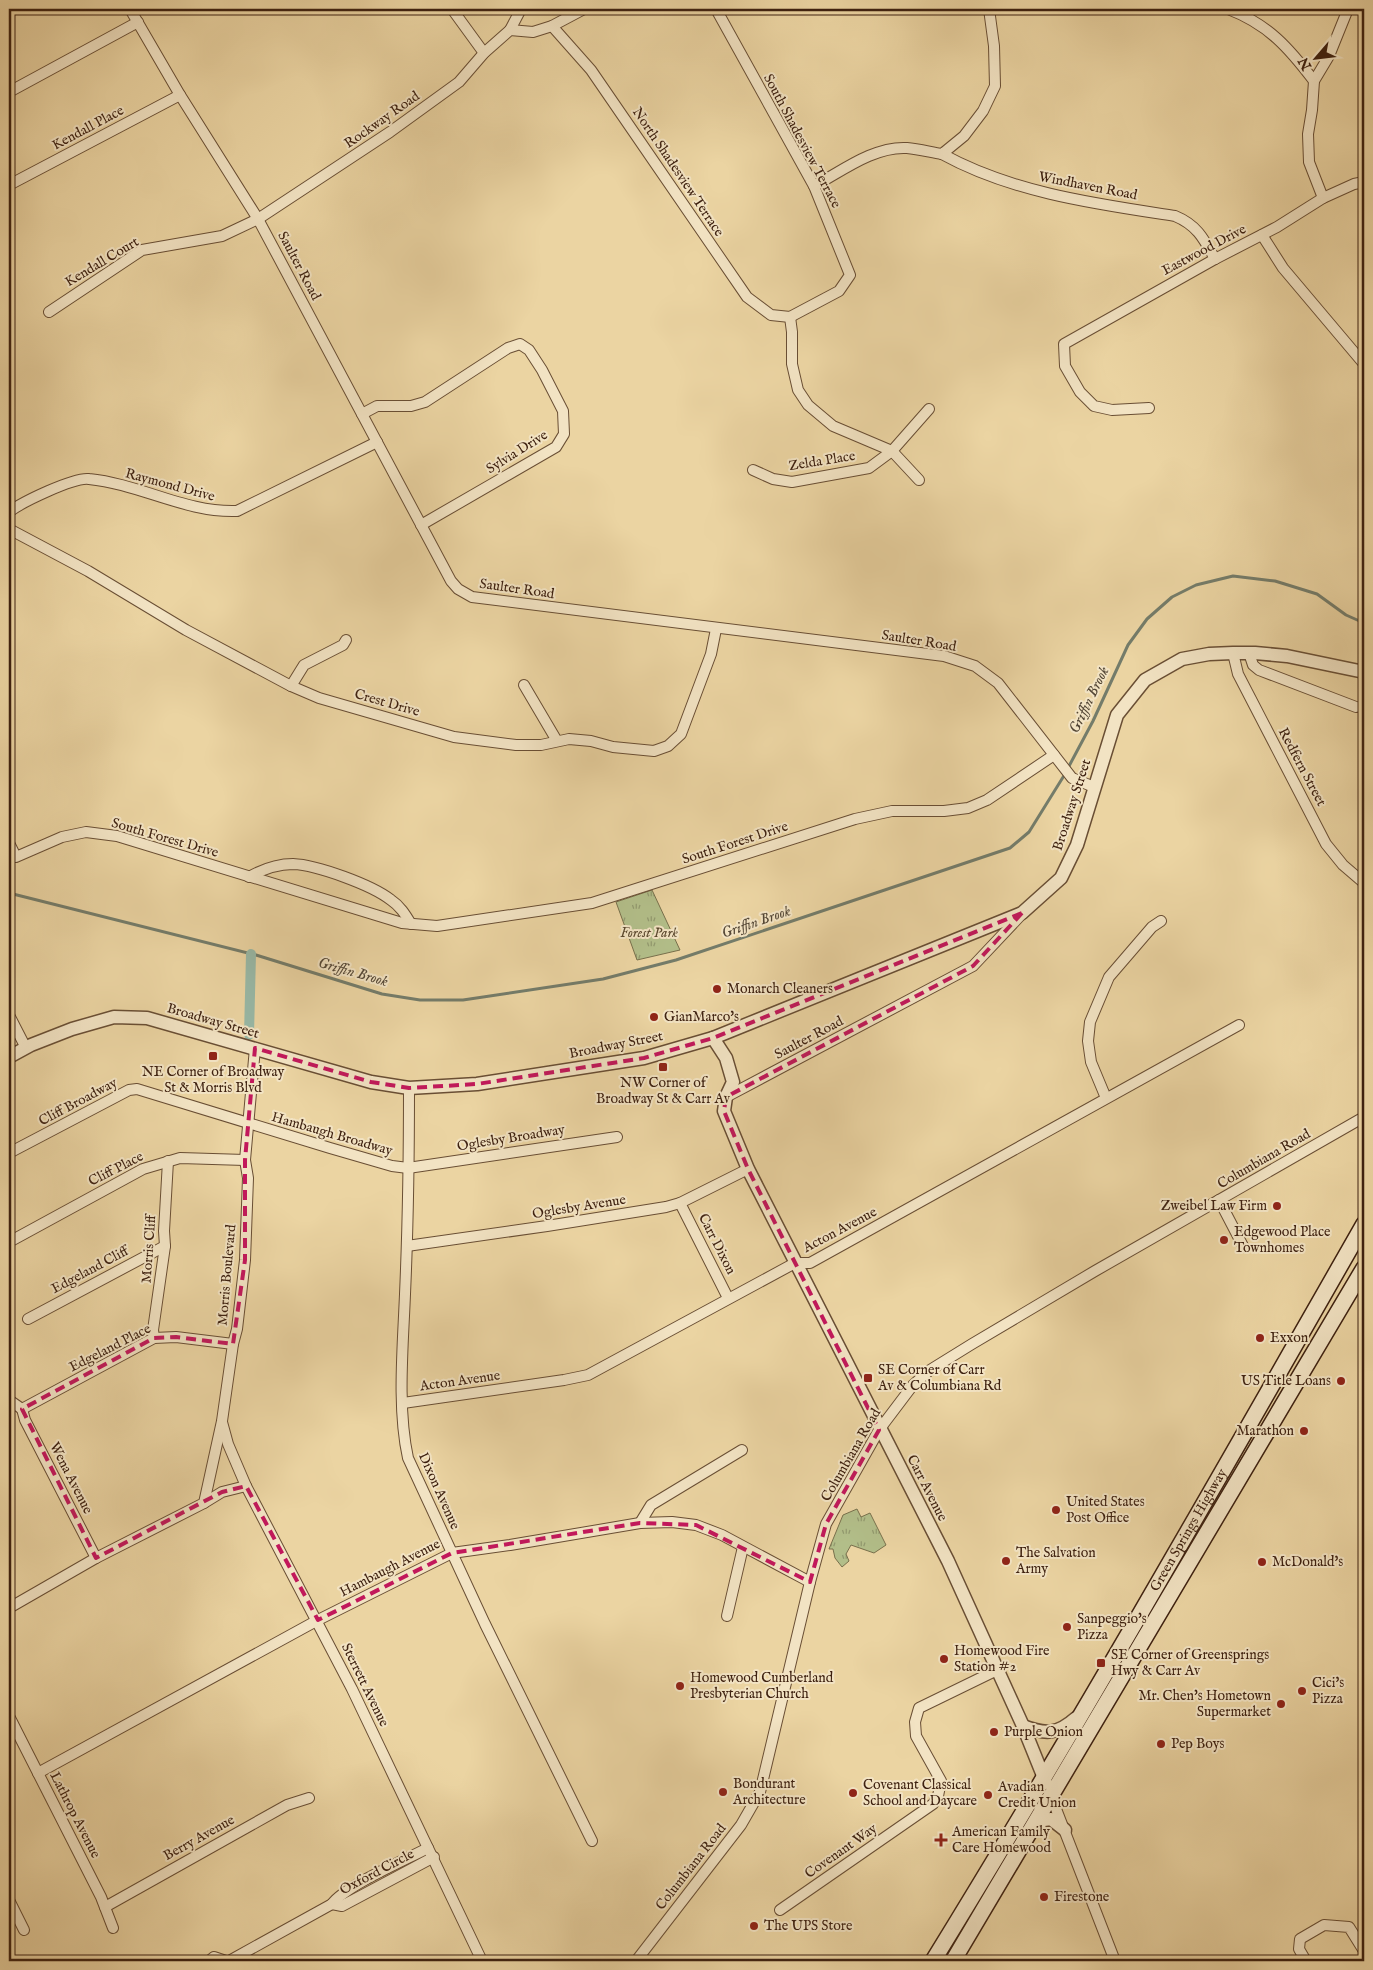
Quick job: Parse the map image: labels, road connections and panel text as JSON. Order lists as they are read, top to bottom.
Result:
{
  "streets": {
    "main road": ["Green Springs Highway"],
    "street": [
      "Rockway Road",
      "Kendall Place",
      "South Shadesview Terrace",
      "North Shadesview Terrace",
      "Windhaven Road",
      "Eastwood Drive",
      "Kendall Court",
      "Saulter Road",
      "Sylvia Drive",
      "Zelda Place",
      "Raymond Drive",
      "Crest Drive",
      "Redfern Street",
      "Broadway Street",
      "South Forest Drive",
      "Cliff Broadway",
      "Hambaugh Broadway",
      "Oglesby Broadway",
      "Columbiana Road",
      "Cliff Place",
      "Oglesby Avenue",
      "Acton Avenue",
      "Carr Dixon",
      "Morris Cliff",
      "Edgeland Cliff",
      "Morris Boulevard",
      "Edgeland Place",
      "Wena Avenue",
      "Carr Avenue",
      "Dixon Avenue",
      "Hambaugh Avenue",
      "Sterrett Avenue",
      "Lathrop Avenue",
      "Berry Avenue",
      "Covenant Way",
      "Oxford Circle"
    ]
  },
  "crossings": [
    ["Rockway Road", "Kendall Court"],
    ["Rockway Road", "Saulter Road"],
    ["Kendall Place", "Saulter Road"],
    ["South Shadesview Terrace", "North Shadesview Terrace"],
    ["Windhaven Road", "Eastwood Drive"],
    ["Kendall Court", "Saulter Road"],
    ["Saulter Road", "Sylvia Drive"],
    ["Saulter Road", "Raymond Drive"],
    ["Saulter Road", "Crest Drive"],
    ["Saulter Road", "Broadway Street"],
    ["Saulter Road", "South Forest Drive"],
    ["Saulter Road", "Carr Avenue"],
    ["Redfern Street", "Broadway Street"],
    ["Broadway Street", "Morris Boulevard"],
    ["Broadway Street", "Carr Avenue"],
    ["Broadway Street", "Dixon Avenue"],
    ["Cliff Broadway", "Hambaugh Broadway"],
    ["Cliff Broadway", "Morris Boulevard"],
    ["Hambaugh Broadway", "Oglesby Broadway"],
    ["Hambaugh Broadway", "Morris Boulevard"],
    ["Hambaugh Broadway", "Dixon Avenue"],
    ["Oglesby Broadway", "Dixon Avenue"],
    ["Columbiana Road", "Carr Avenue"],
    ["Columbiana Road", "Hambaugh Avenue"],
    ["Cliff Place", "Morris Cliff"],
    ["Cliff Place", "Morris Boulevard"],
    ["Oglesby Avenue", "Carr Dixon"],
    ["Oglesby Avenue", "Carr Avenue"],
    ["Oglesby Avenue", "Dixon Avenue"],
    ["Acton Avenue", "Carr Dixon"],
    ["Acton Avenue", "Carr Avenue"],
    ["Acton Avenue", "Dixon Avenue"],
    ["Morris Cliff", "Edgeland Cliff"],
    ["Morris Cliff", "Edgeland Place"],
    ["Morris Boulevard", "Edgeland Place"],
    ["Morris Boulevard", "Sterrett Avenue"],
    ["Edgeland Place", "Wena Avenue"],
    ["Carr Avenue", "Green Springs Highway"],
    ["Carr Avenue", "Covenant Way"],
    ["Dixon Avenue", "Hambaugh Avenue"],
    ["Hambaugh Avenue", "Sterrett Avenue"],
    ["Hambaugh Avenue", "Lathrop Avenue"],
    ["Sterrett Avenue", "Oxford Circle"],
    ["Lathrop Avenue", "Berry Avenue"]
  ],
  "water": ["Griffin Brook"],
  "parks": ["Forest Park"],
  "places": {
    "other": [
      "Monarch Cleaners",
      "GianMarco's",
      "Zweibel Law Firm",
      "Edgewood Place Townhomes",
      "Exxon",
      "US Title Loans",
      "Marathon",
      "United States Post Office",
      "The Salvation Army",
      "McDonald's",
      "Sanpeggio's Pizza",
      "Homewood Fire Station #2",
      "Homewood Cumberland Presbyterian Church",
      "Cici's Pizza",
      "Mr. Chen's Hometown Supermarket",
      "Purple Onion",
      "Pep Boys",
      "Bondurant Architecture",
      "Covenant Classical School and Daycare",
      "Avadian Credit Union",
      "Firestone",
      "The UPS Store"
    ],
    "transit": [
      "NE Corner of Broadway St & Morris Blvd",
      "NW Corner of Broadway St & Carr Av",
      "SE Corner of Carr Av & Columbiana Rd",
      "SE Corner of Greensprings Hwy & Carr Av"
    ],
    "health": ["American Family Care Homewood"]
  },
  "north": "bottom left"
}
